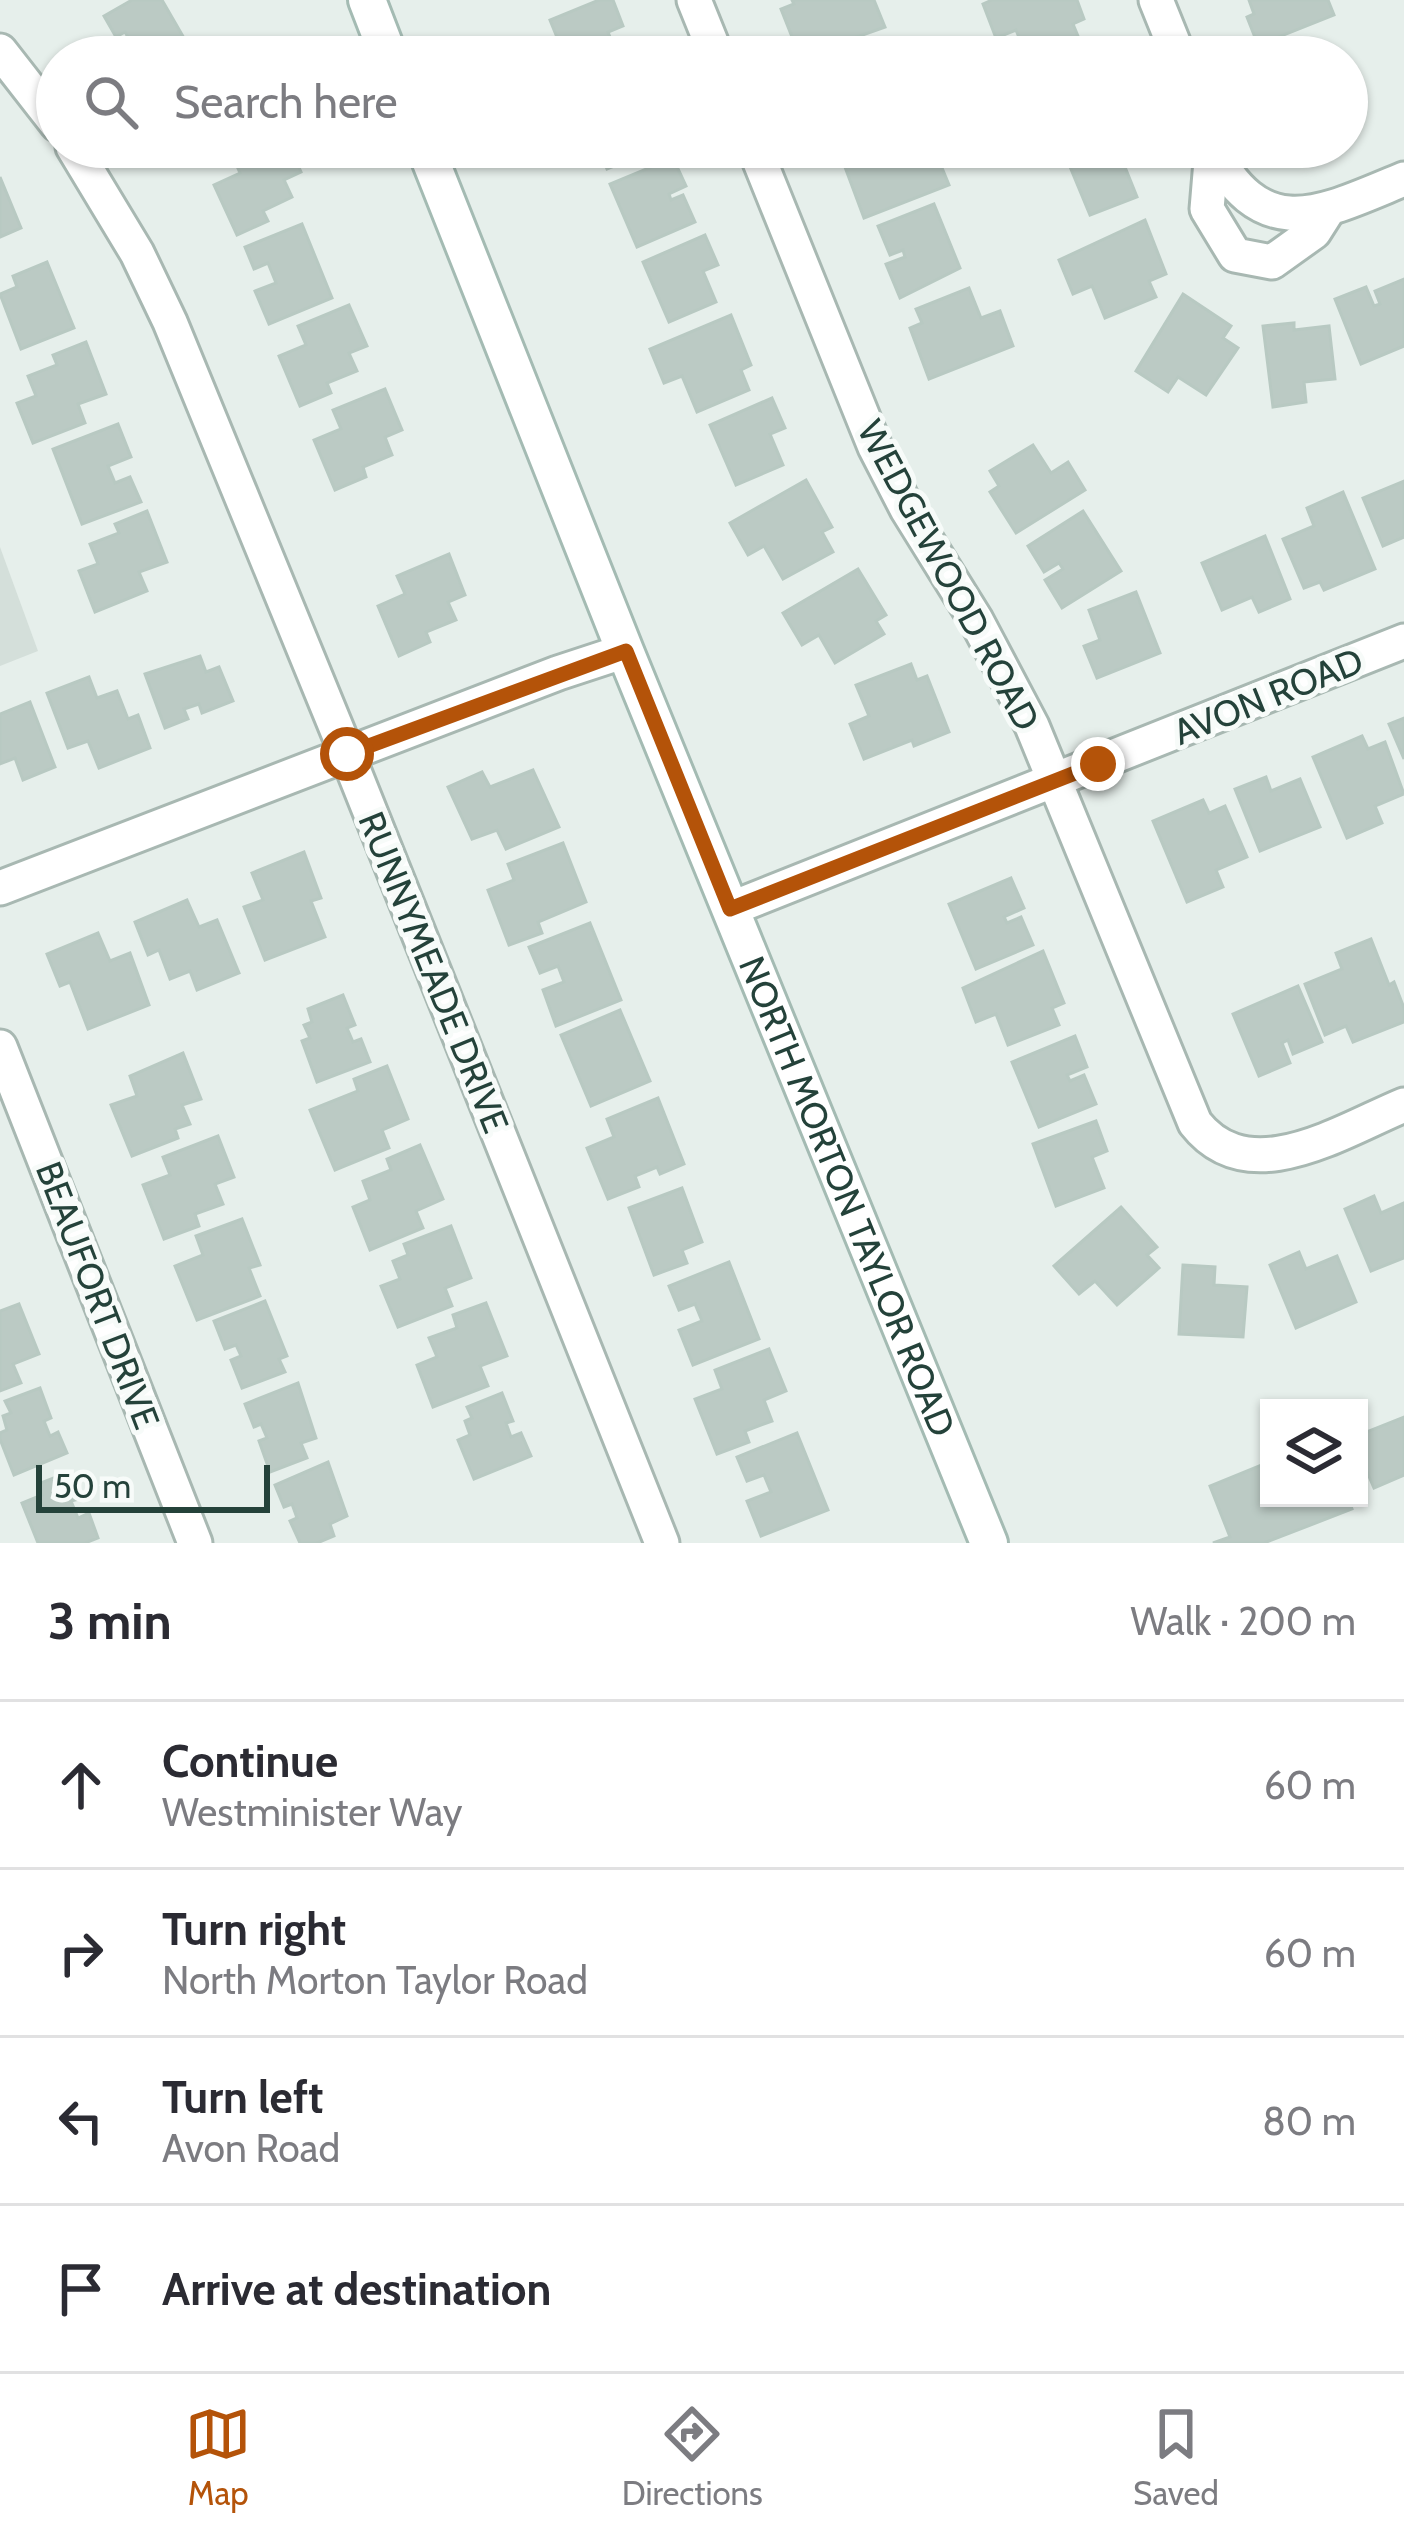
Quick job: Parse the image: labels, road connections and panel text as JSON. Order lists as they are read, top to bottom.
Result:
{
  "streets": {
    "street": [
      "WEDGEWOOD ROAD",
      "AVON ROAD",
      "RUNNYMEADE DRIVE",
      "NORTH MORTON TAYLOR ROAD",
      "BEAUFORT DRIVE"
    ]
  },
  "crossings": [
    ["WEDGEWOOD ROAD", "AVON ROAD"],
    ["AVON ROAD", "NORTH MORTON TAYLOR ROAD"]
  ],
  "scale_bar": "50 m",
  "page": {
    "search": "Search here",
    "scale": "50 m",
    "heading": ["3 min", "Walk · 200 m"],
    "list": [
      ["Continue", "Westminister Way", "60 m"],
      ["Turn right", "North Morton Taylor Road", "60 m"],
      ["Turn left", "Avon Road", "80 m"],
      "Arrive at destination"
    ],
    "nav": ["Map", "Directions", "Saved"]
  }
}
